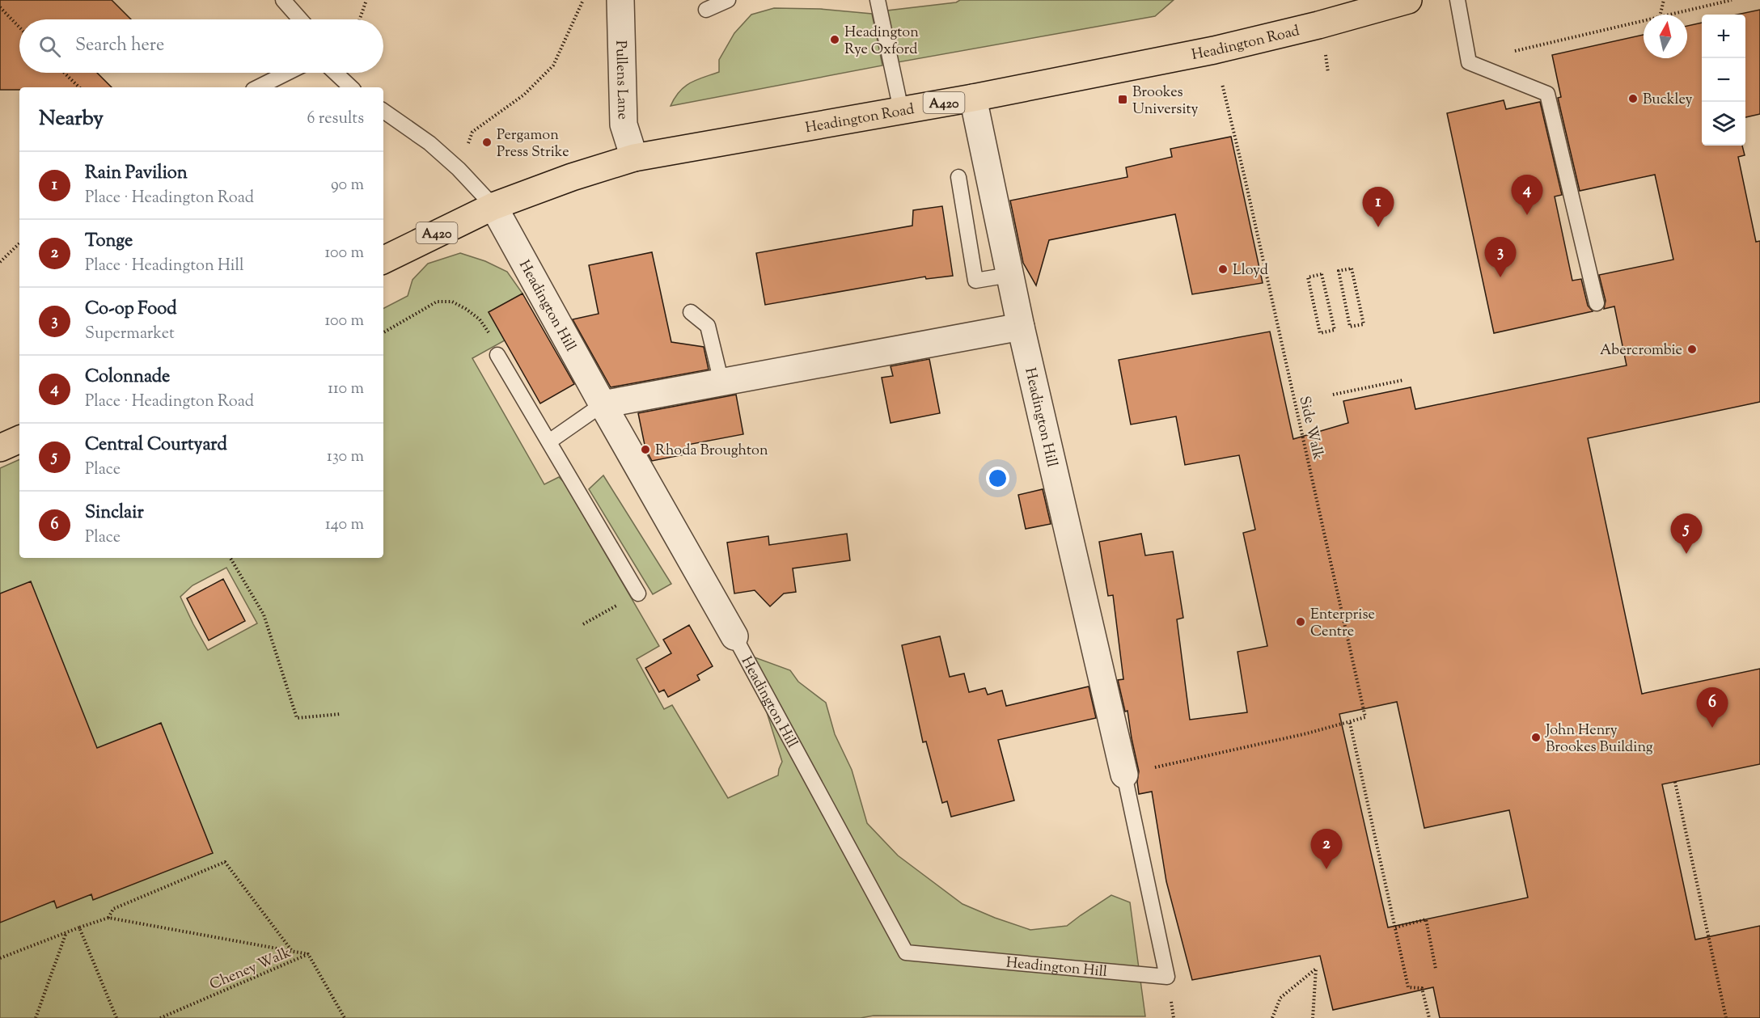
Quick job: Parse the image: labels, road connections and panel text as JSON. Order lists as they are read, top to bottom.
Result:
{
  "streets": {
    "main road": ["Headington Road", "A420"],
    "street": ["Pullens Lane", "Headington Hill"],
    "path": ["Side Walk", "Cheney Walk"]
  },
  "crossings": [
    ["Headington Road", "Pullens Lane"],
    ["Headington Road", "Headington Hill"]
  ],
  "places": {
    "other": [
      "Headington Rye Oxford",
      "Buckley",
      "Pergamon Press Strike",
      "Lloyd",
      "Abercrombie",
      "Rhoda Broughton",
      "Enterprise Centre",
      "John Henry Brookes Building"
    ],
    "transit": ["Brookes University"]
  },
  "north": "top",
  "page": {
    "map_buttons": ["+", "−"],
    "search": "Search here",
    "heading": ["Nearby", "6 results"],
    "list": [
      {
        "mark": "1",
        "name": "Rain Pavilion",
        "note": "Place · Headington Road",
        "value": "90 m"
      },
      {
        "mark": "2",
        "name": "Tonge",
        "note": "Place · Headington Hill",
        "value": "100 m"
      },
      {
        "mark": "3",
        "name": "Co-op Food",
        "note": "Supermarket",
        "value": "100 m"
      },
      {
        "mark": "4",
        "name": "Colonnade",
        "note": "Place · Headington Road",
        "value": "110 m"
      },
      {
        "mark": "5",
        "name": "Central Courtyard",
        "note": "Place",
        "value": "130 m"
      },
      {
        "mark": "6",
        "name": "Sinclair",
        "note": "Place",
        "value": "140 m"
      }
    ],
    "pins": [
      "4",
      "1",
      "3",
      "5",
      "6",
      "2"
    ]
  }
}
